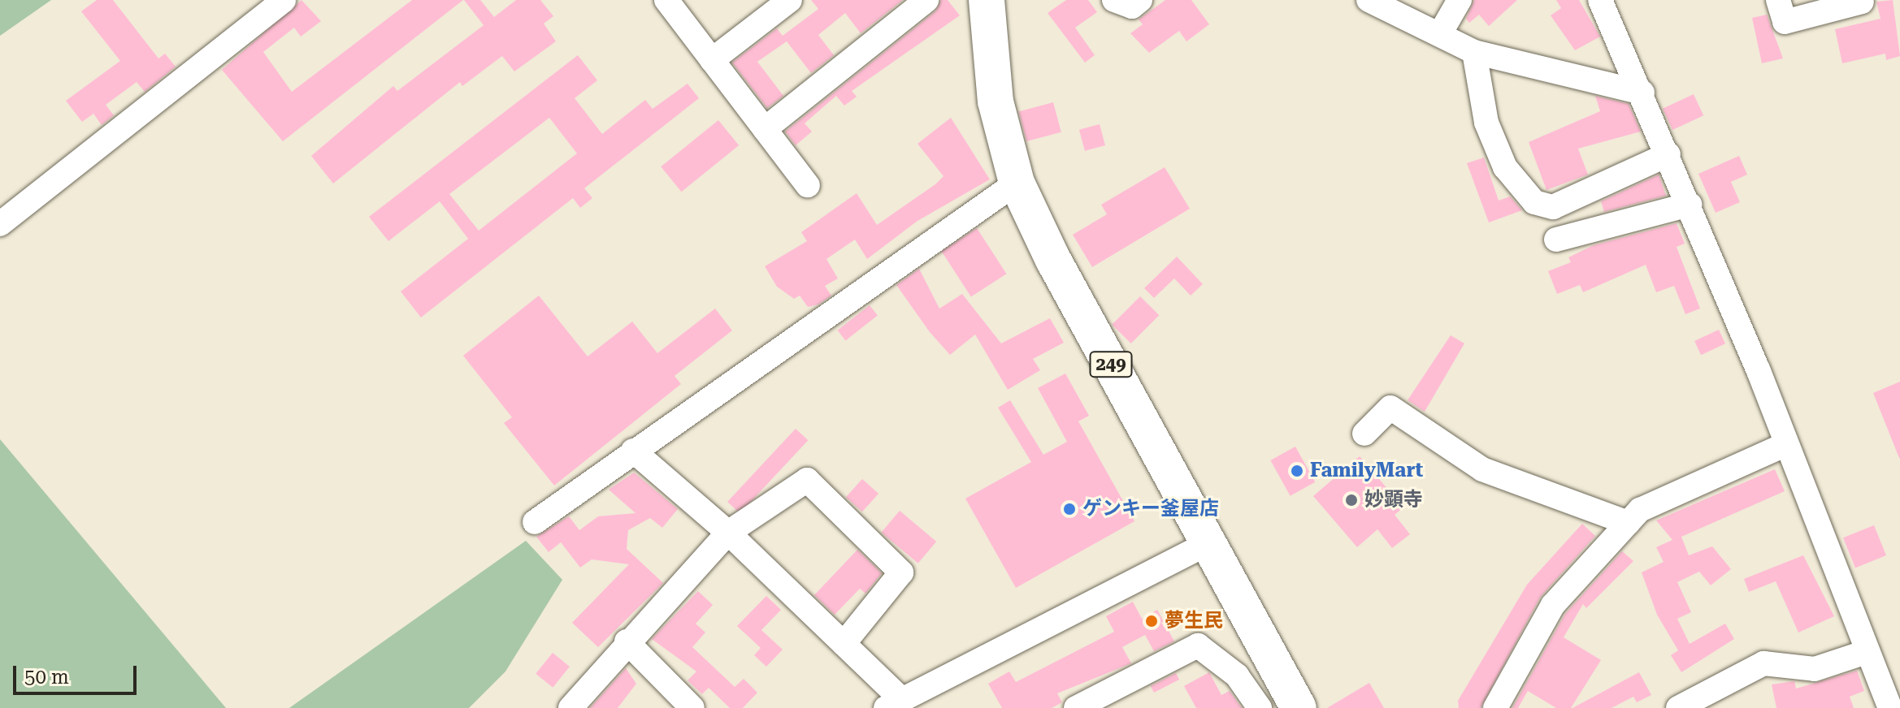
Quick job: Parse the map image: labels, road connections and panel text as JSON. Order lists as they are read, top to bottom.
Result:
{
  "streets": {
    "highway": ["249"]
  },
  "places": [
    "FamilyMart",
    "妙顕寺",
    "ゲンキー釜屋店",
    "夢生民"
  ],
  "scale_bar": "50 m"
}
